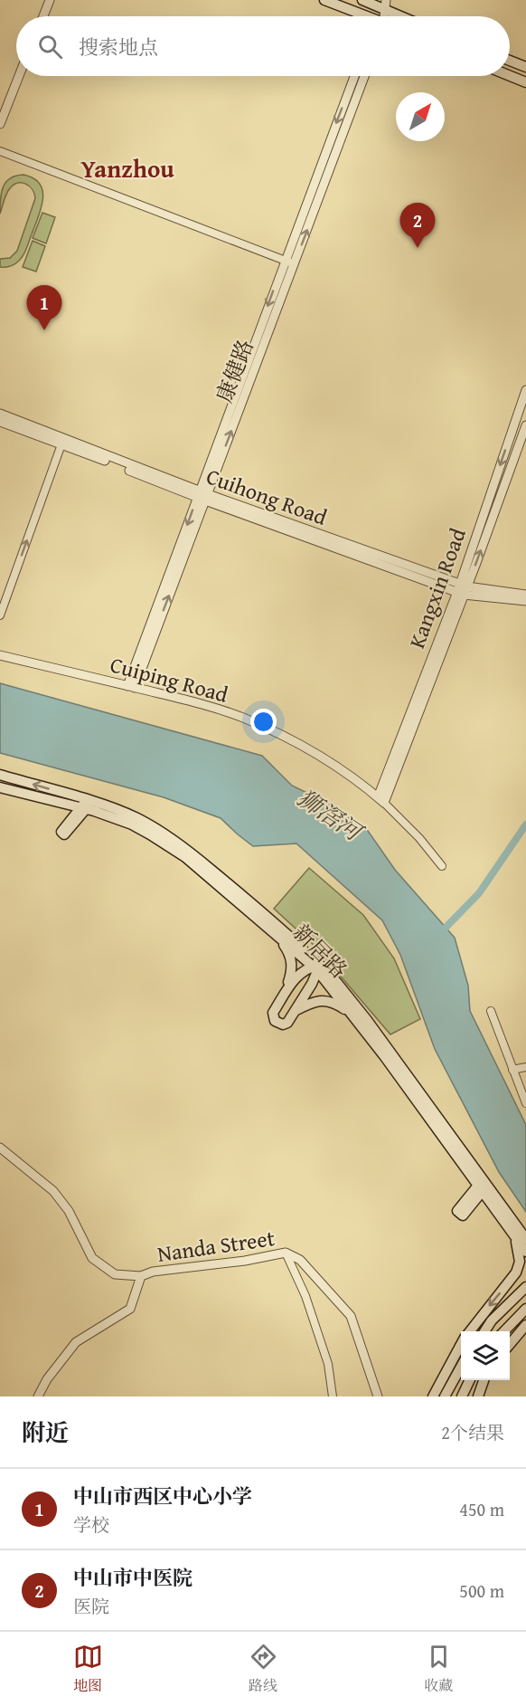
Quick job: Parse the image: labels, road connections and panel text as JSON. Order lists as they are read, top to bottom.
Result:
{
  "streets": {
    "main road": ["新居路"],
    "street": [
      "康健路",
      "Cuihong Road",
      "Kangxin Road",
      "Cuiping Road",
      "Nanda Street"
    ]
  },
  "crossings": [
    ["康健路", "Cuihong Road"],
    ["康健路", "Cuiping Road"],
    ["Cuihong Road", "Kangxin Road"],
    ["Kangxin Road", "Cuiping Road"]
  ],
  "districts": ["Yanzhou"],
  "water": ["狮滘河"],
  "north": "top right",
  "page": {
    "search": "搜索地点",
    "pins": ["2", "1"],
    "heading": ["附近", "2个结果"],
    "list": [
      {
        "mark": "1",
        "name": "中山市西区中心小学",
        "note": "学校",
        "value": "450 m"
      },
      {
        "mark": "2",
        "name": "中山市中医院",
        "note": "医院",
        "value": "500 m"
      }
    ],
    "nav": ["地图", "路线", "收藏"]
  }
}
